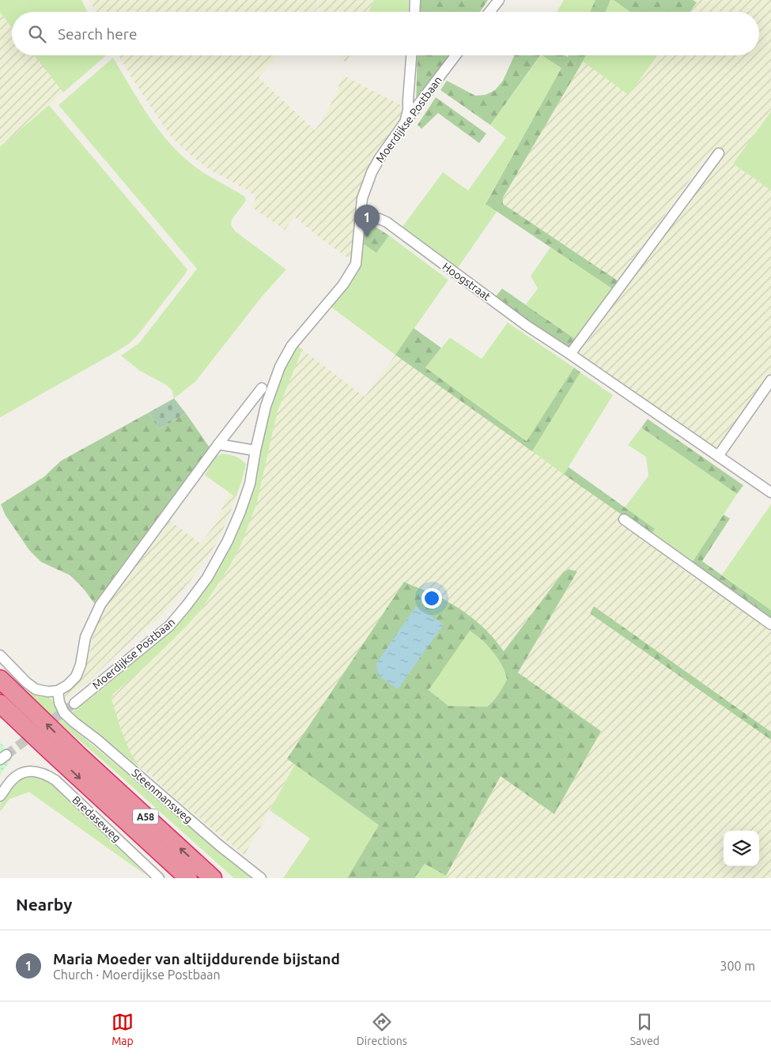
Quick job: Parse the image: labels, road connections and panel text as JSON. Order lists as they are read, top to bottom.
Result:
{
  "streets": {
    "highway": ["A58"],
    "street": [
      "Moerdijkse Postbaan",
      "Hoogstraat",
      "Steenmansweg",
      "Bredaseweg"
    ]
  },
  "crossings": [
    ["Moerdijkse Postbaan", "Hoogstraat"],
    ["Moerdijkse Postbaan", "Steenmansweg"]
  ],
  "page": {
    "search": "Search here",
    "pins": "1",
    "heading": "Nearby",
    "list": [
      {
        "mark": "1",
        "name": "Maria Moeder van altijddurende bijstand",
        "note": "Church · Moerdijkse Postbaan",
        "value": "300 m"
      }
    ],
    "nav": ["Map", "Directions", "Saved"]
  }
}
